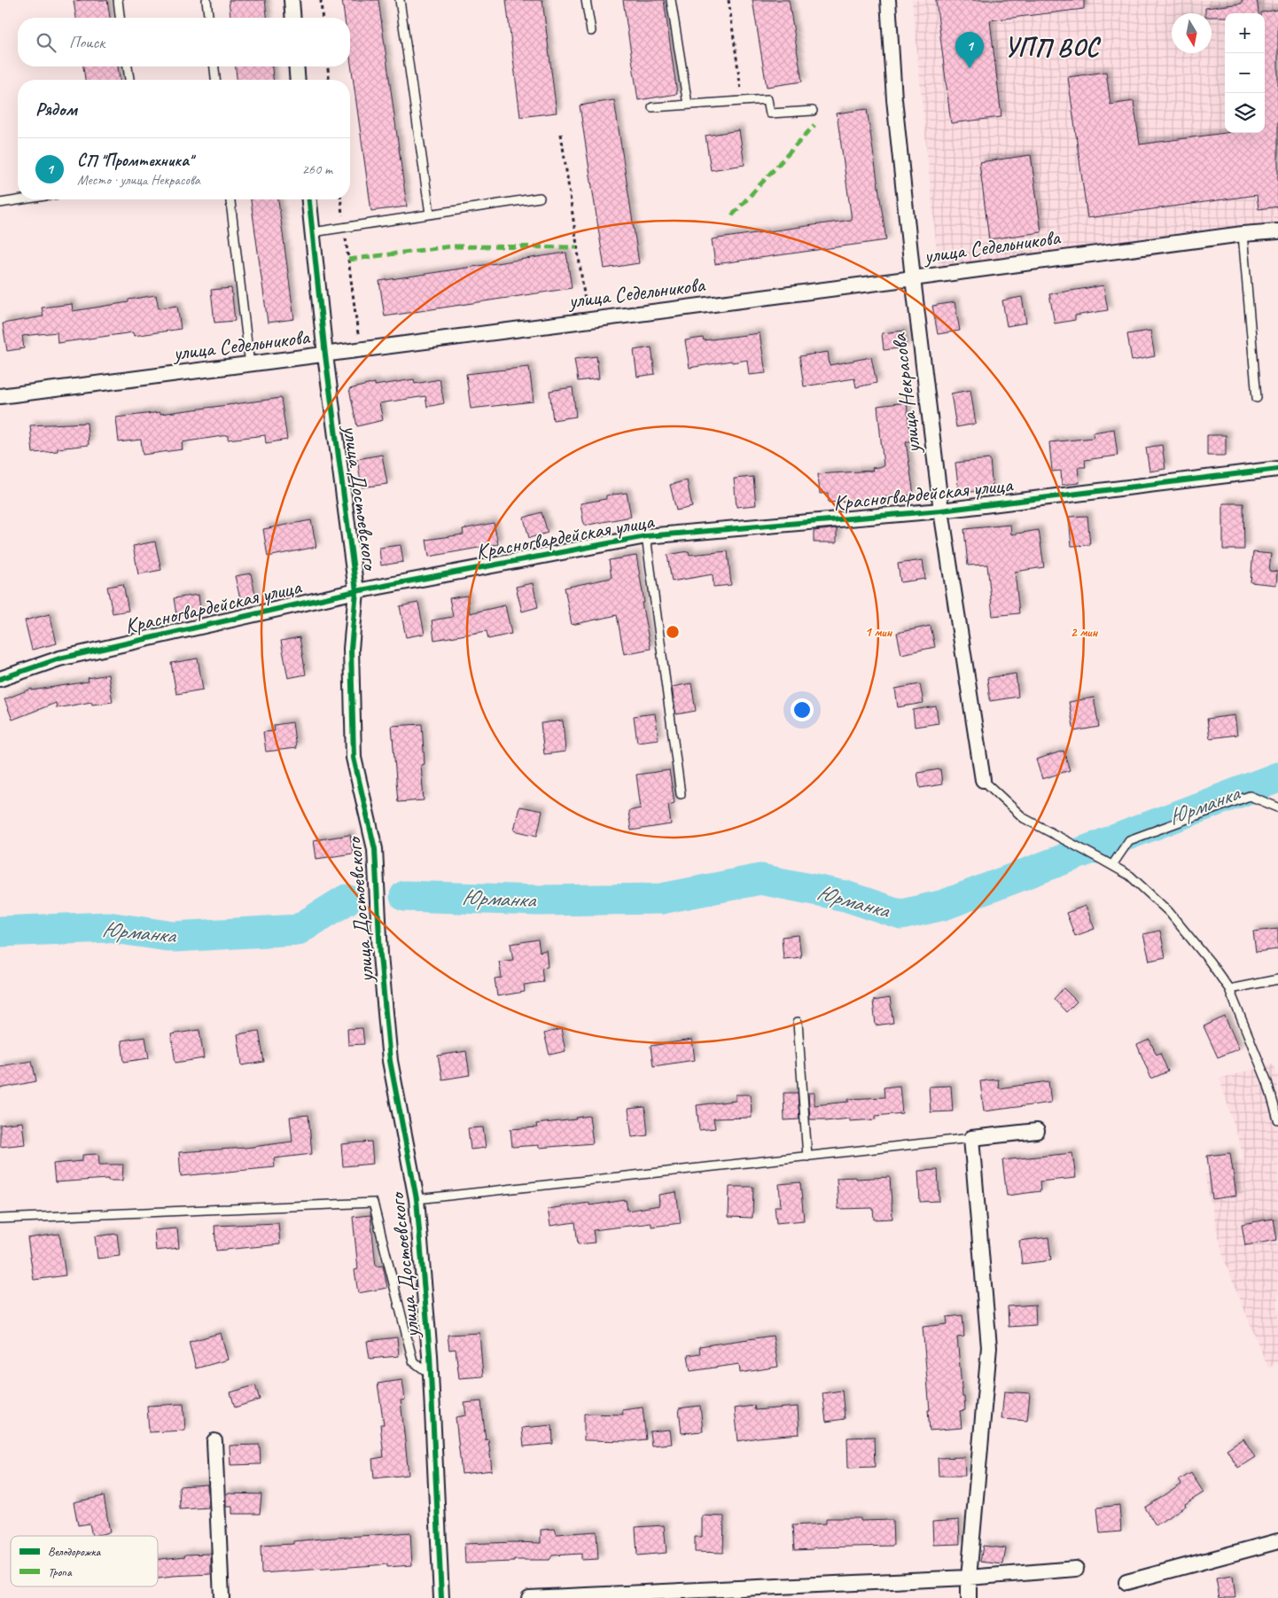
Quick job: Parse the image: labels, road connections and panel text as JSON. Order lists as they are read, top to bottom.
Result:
{
  "streets": {
    "street": [
      "улица Седельникова",
      "улица Некрасова",
      "Красногвардейская улица",
      "улица Достоевского"
    ]
  },
  "crossings": [
    ["улица Седельникова", "улица Некрасова"],
    ["улица Седельникова", "улица Достоевского"],
    ["улица Некрасова", "Красногвардейская улица"],
    ["Красногвардейская улица", "улица Достоевского"]
  ],
  "districts": ["УПП ВОС"],
  "water": ["Юрманка"],
  "legend": ["Велодорожка", "Тропа"],
  "north": "bottom",
  "page": {
    "map_buttons": ["+", "−"],
    "search": "Поиск",
    "pins": "1",
    "heading": "Рядом",
    "list": [
      {
        "mark": "1",
        "name": "СП \"Промтехника\"",
        "note": "Место · улица Некрасова",
        "value": "260 m"
      }
    ]
  },
  "rings": ["1 мин", "2 мин"]
}
